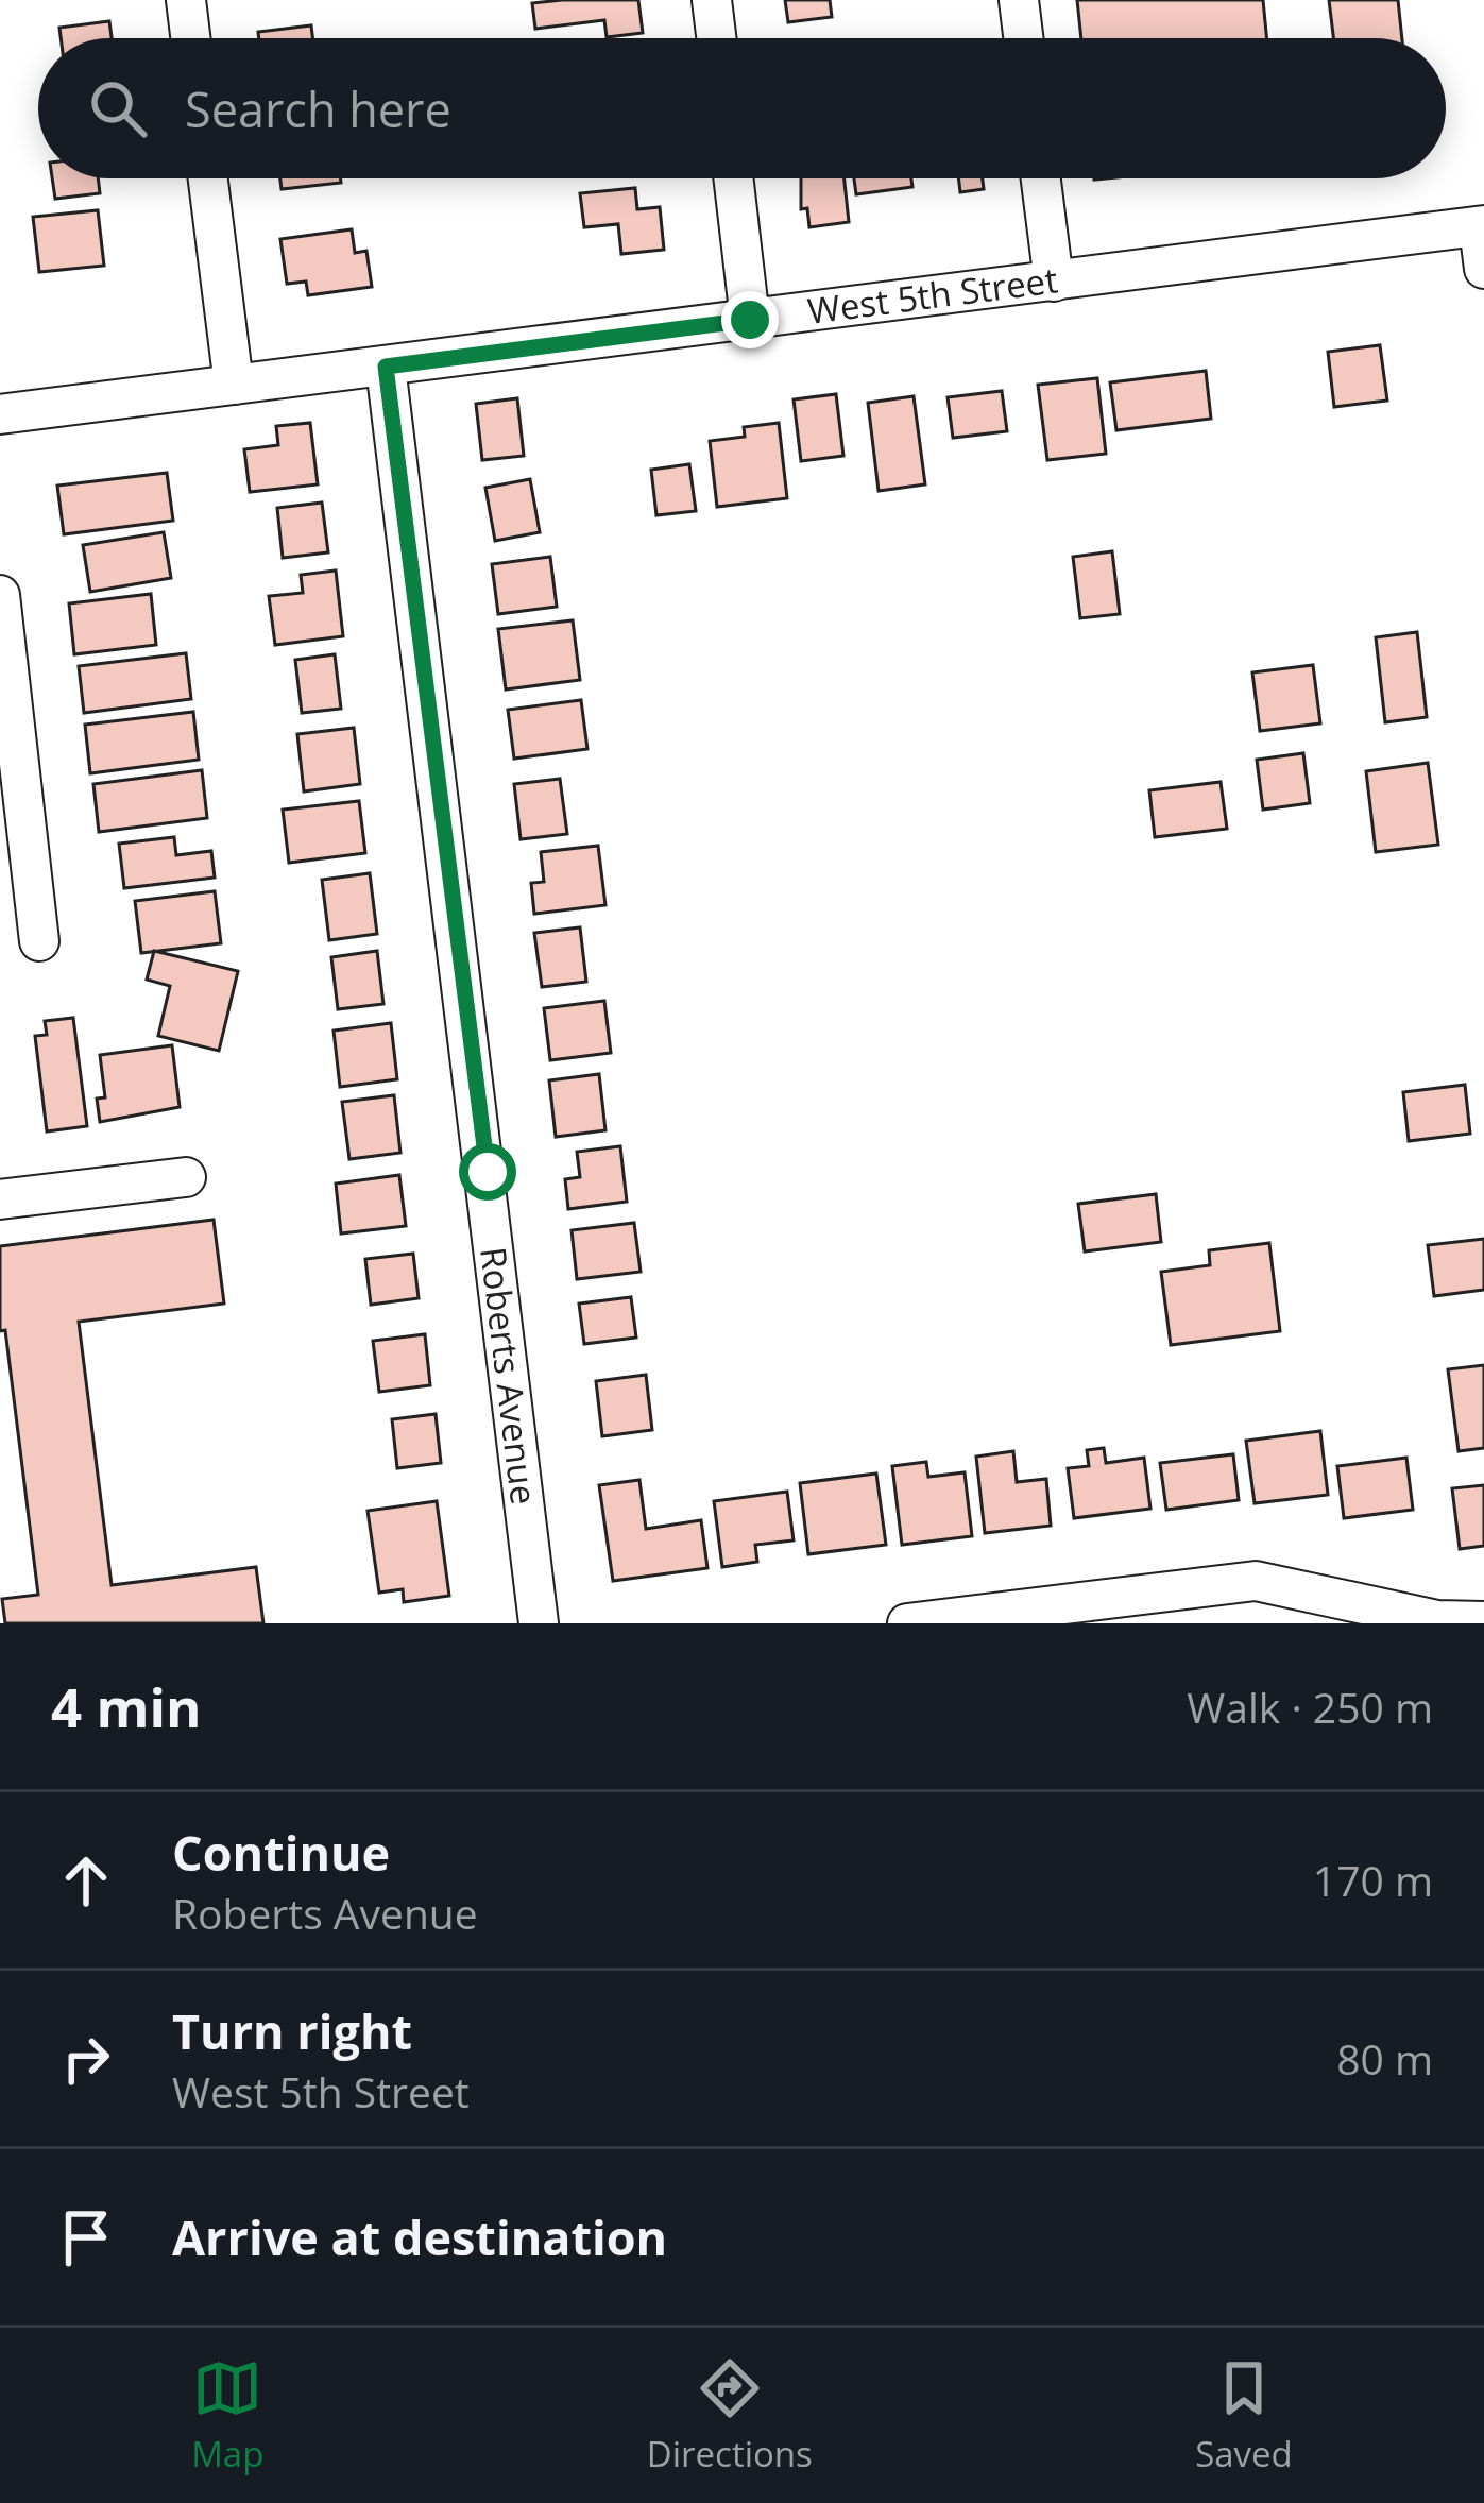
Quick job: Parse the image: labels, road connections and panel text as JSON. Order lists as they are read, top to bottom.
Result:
{
  "streets": {
    "street": ["West 5th Street", "Roberts Avenue"]
  },
  "crossings": [
    ["West 5th Street", "Roberts Avenue"]
  ],
  "page": {
    "search": "Search here",
    "heading": ["4 min", "Walk · 250 m"],
    "list": [
      ["Continue", "Roberts Avenue", "170 m"],
      ["Turn right", "West 5th Street", "80 m"],
      "Arrive at destination"
    ],
    "nav": ["Map", "Directions", "Saved"]
  }
}
